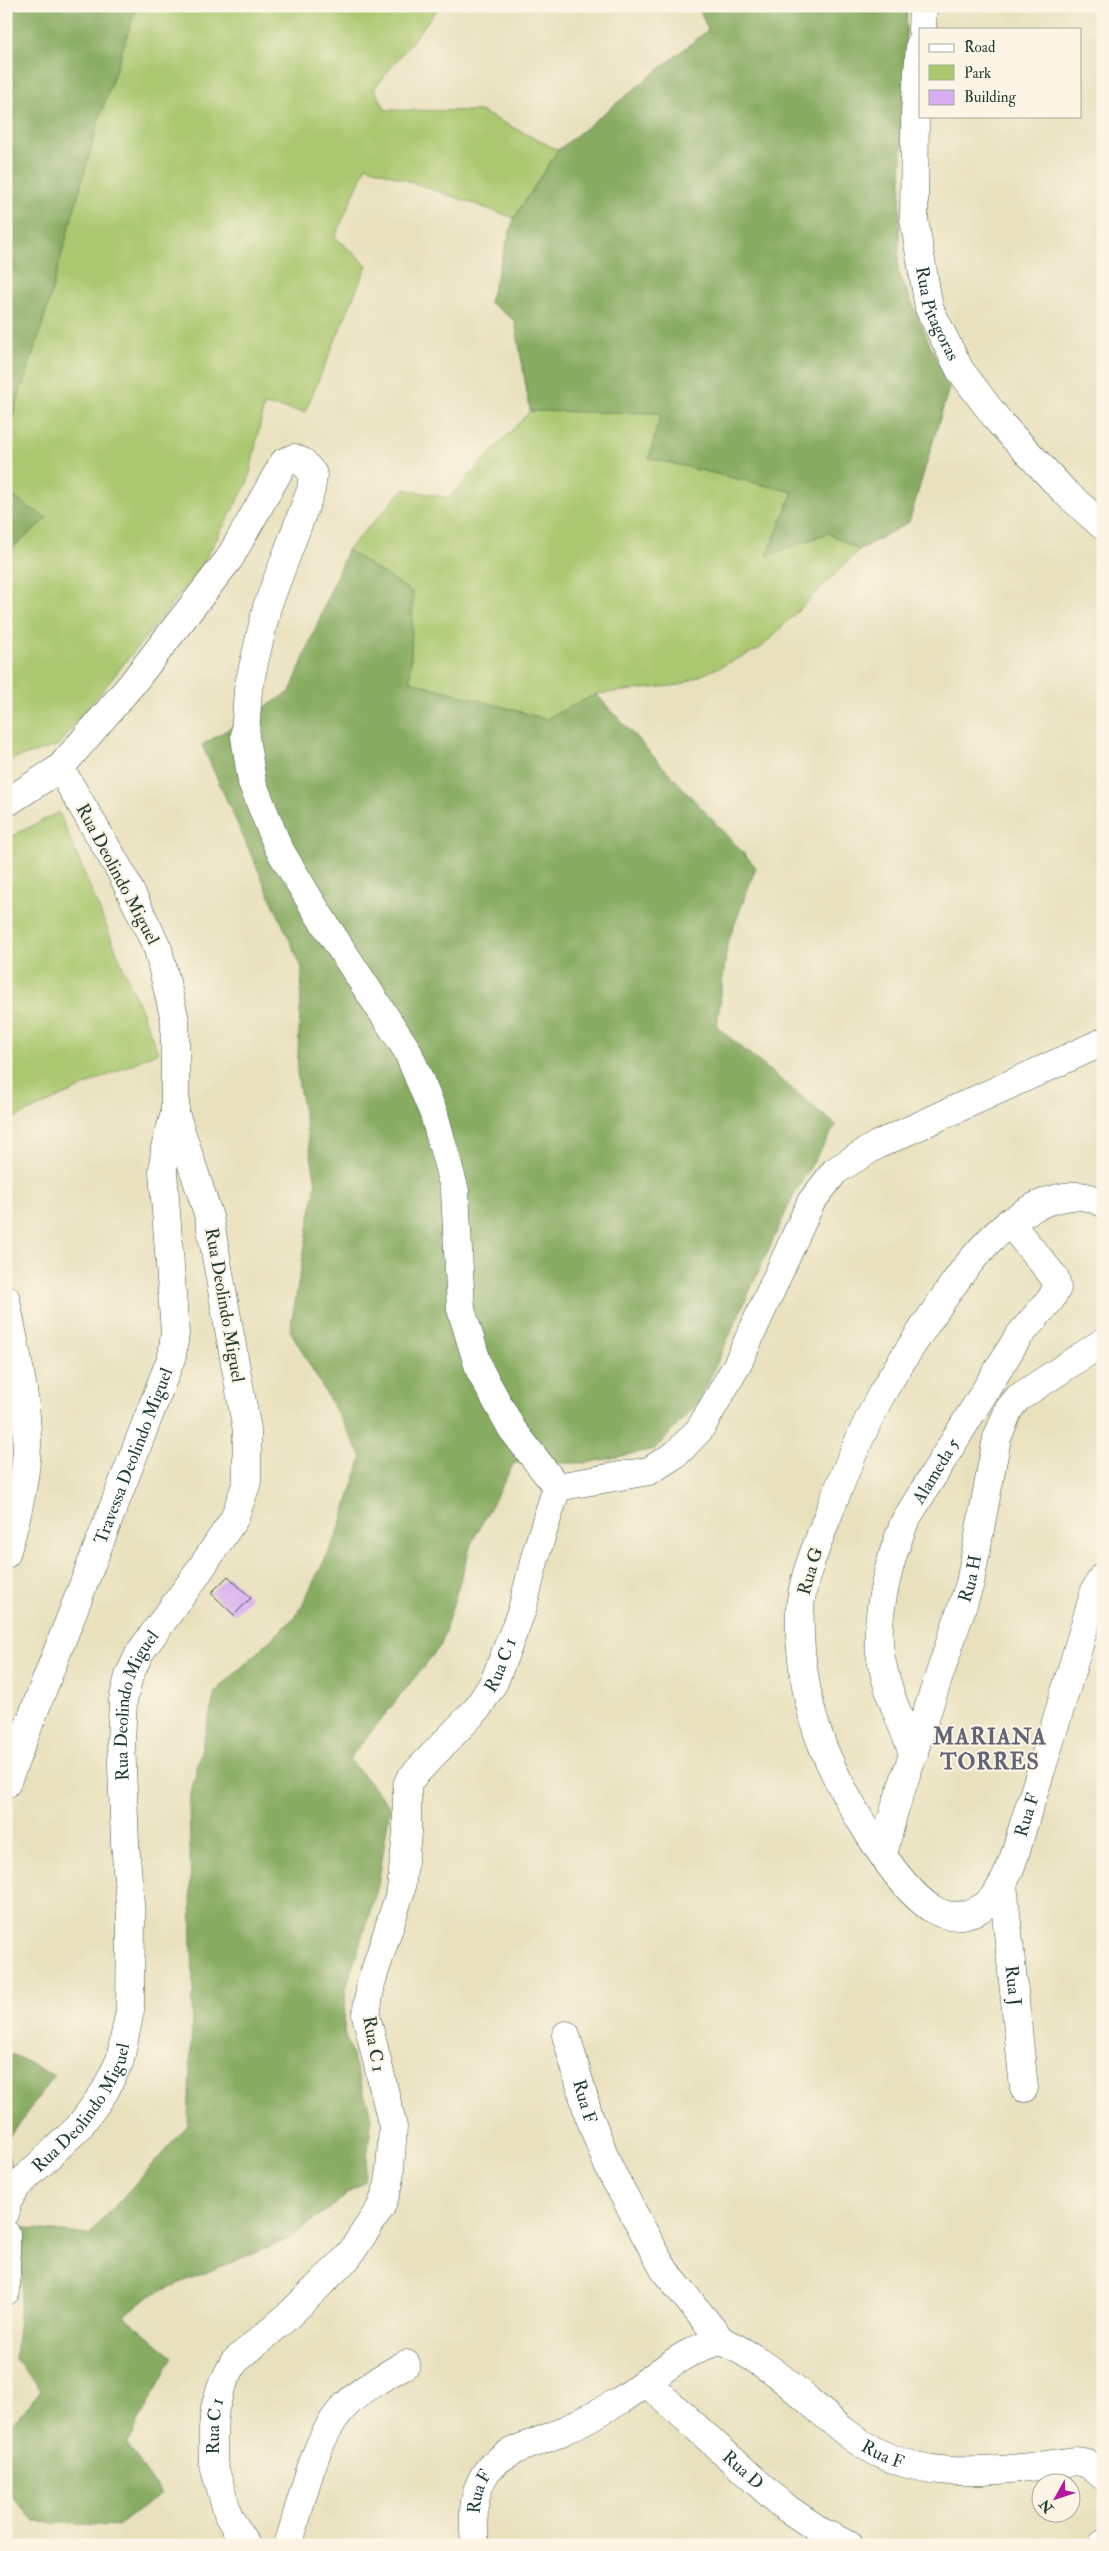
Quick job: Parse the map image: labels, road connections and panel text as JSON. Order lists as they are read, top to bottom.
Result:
{
  "streets": {
    "street": [
      "Rua Pitagoras",
      "Rua Deolindo Miguel",
      "Travessa Deolindo Miguel",
      "Alameda 5",
      "Rua G",
      "Rua H",
      "Rua C 1",
      "Rua F",
      "Rua J",
      "Rua D"
    ]
  },
  "crossings": [
    ["Rua Deolindo Miguel", "Travessa Deolindo Miguel"],
    ["Alameda 5", "Rua G"],
    ["Alameda 5", "Rua H"],
    ["Rua G", "Rua H"],
    ["Rua G", "Rua F"],
    ["Rua F", "Rua J"],
    ["Rua F", "Rua D"]
  ],
  "districts": ["MARIANA TORRES"],
  "legend": ["Road", "Park", "Building"],
  "north": "bottom left"
}
